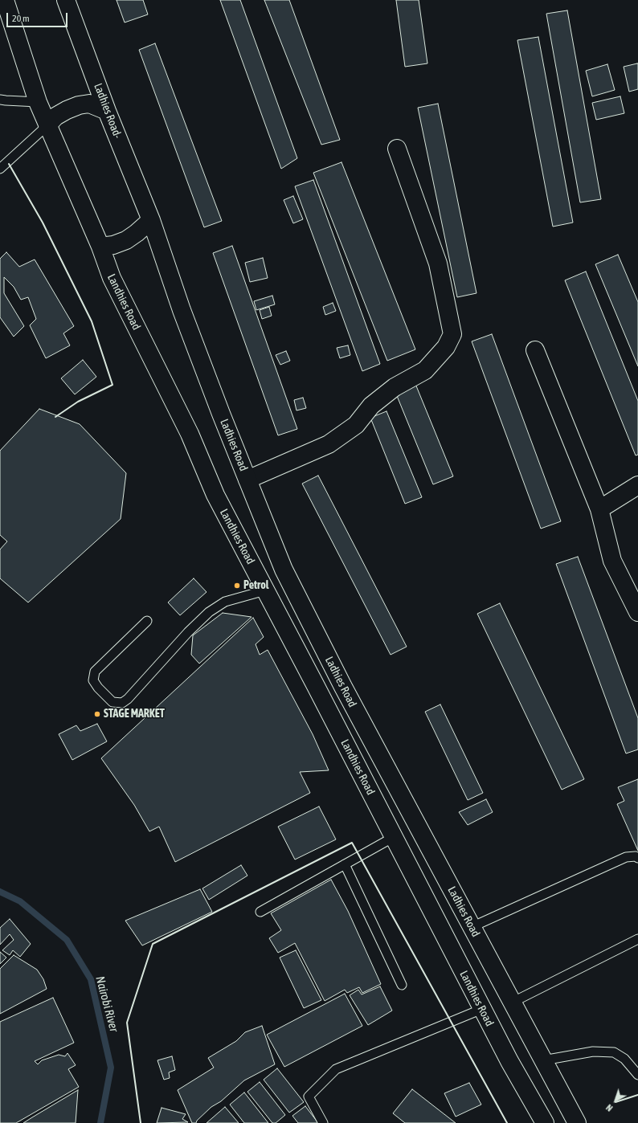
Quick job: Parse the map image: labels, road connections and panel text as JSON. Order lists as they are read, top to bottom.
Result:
{
  "streets": {
    "main road": ["Ladhies Road-", "Landhies Road", "Ladhies Road"]
  },
  "crossings": [
    ["Ladhies Road-", "Ladhies Road"]
  ],
  "water": ["Nairobi River"],
  "places": ["Petrol", "STAGE MARKET"],
  "scale_bar": "20 m",
  "north": "bottom left"
}
